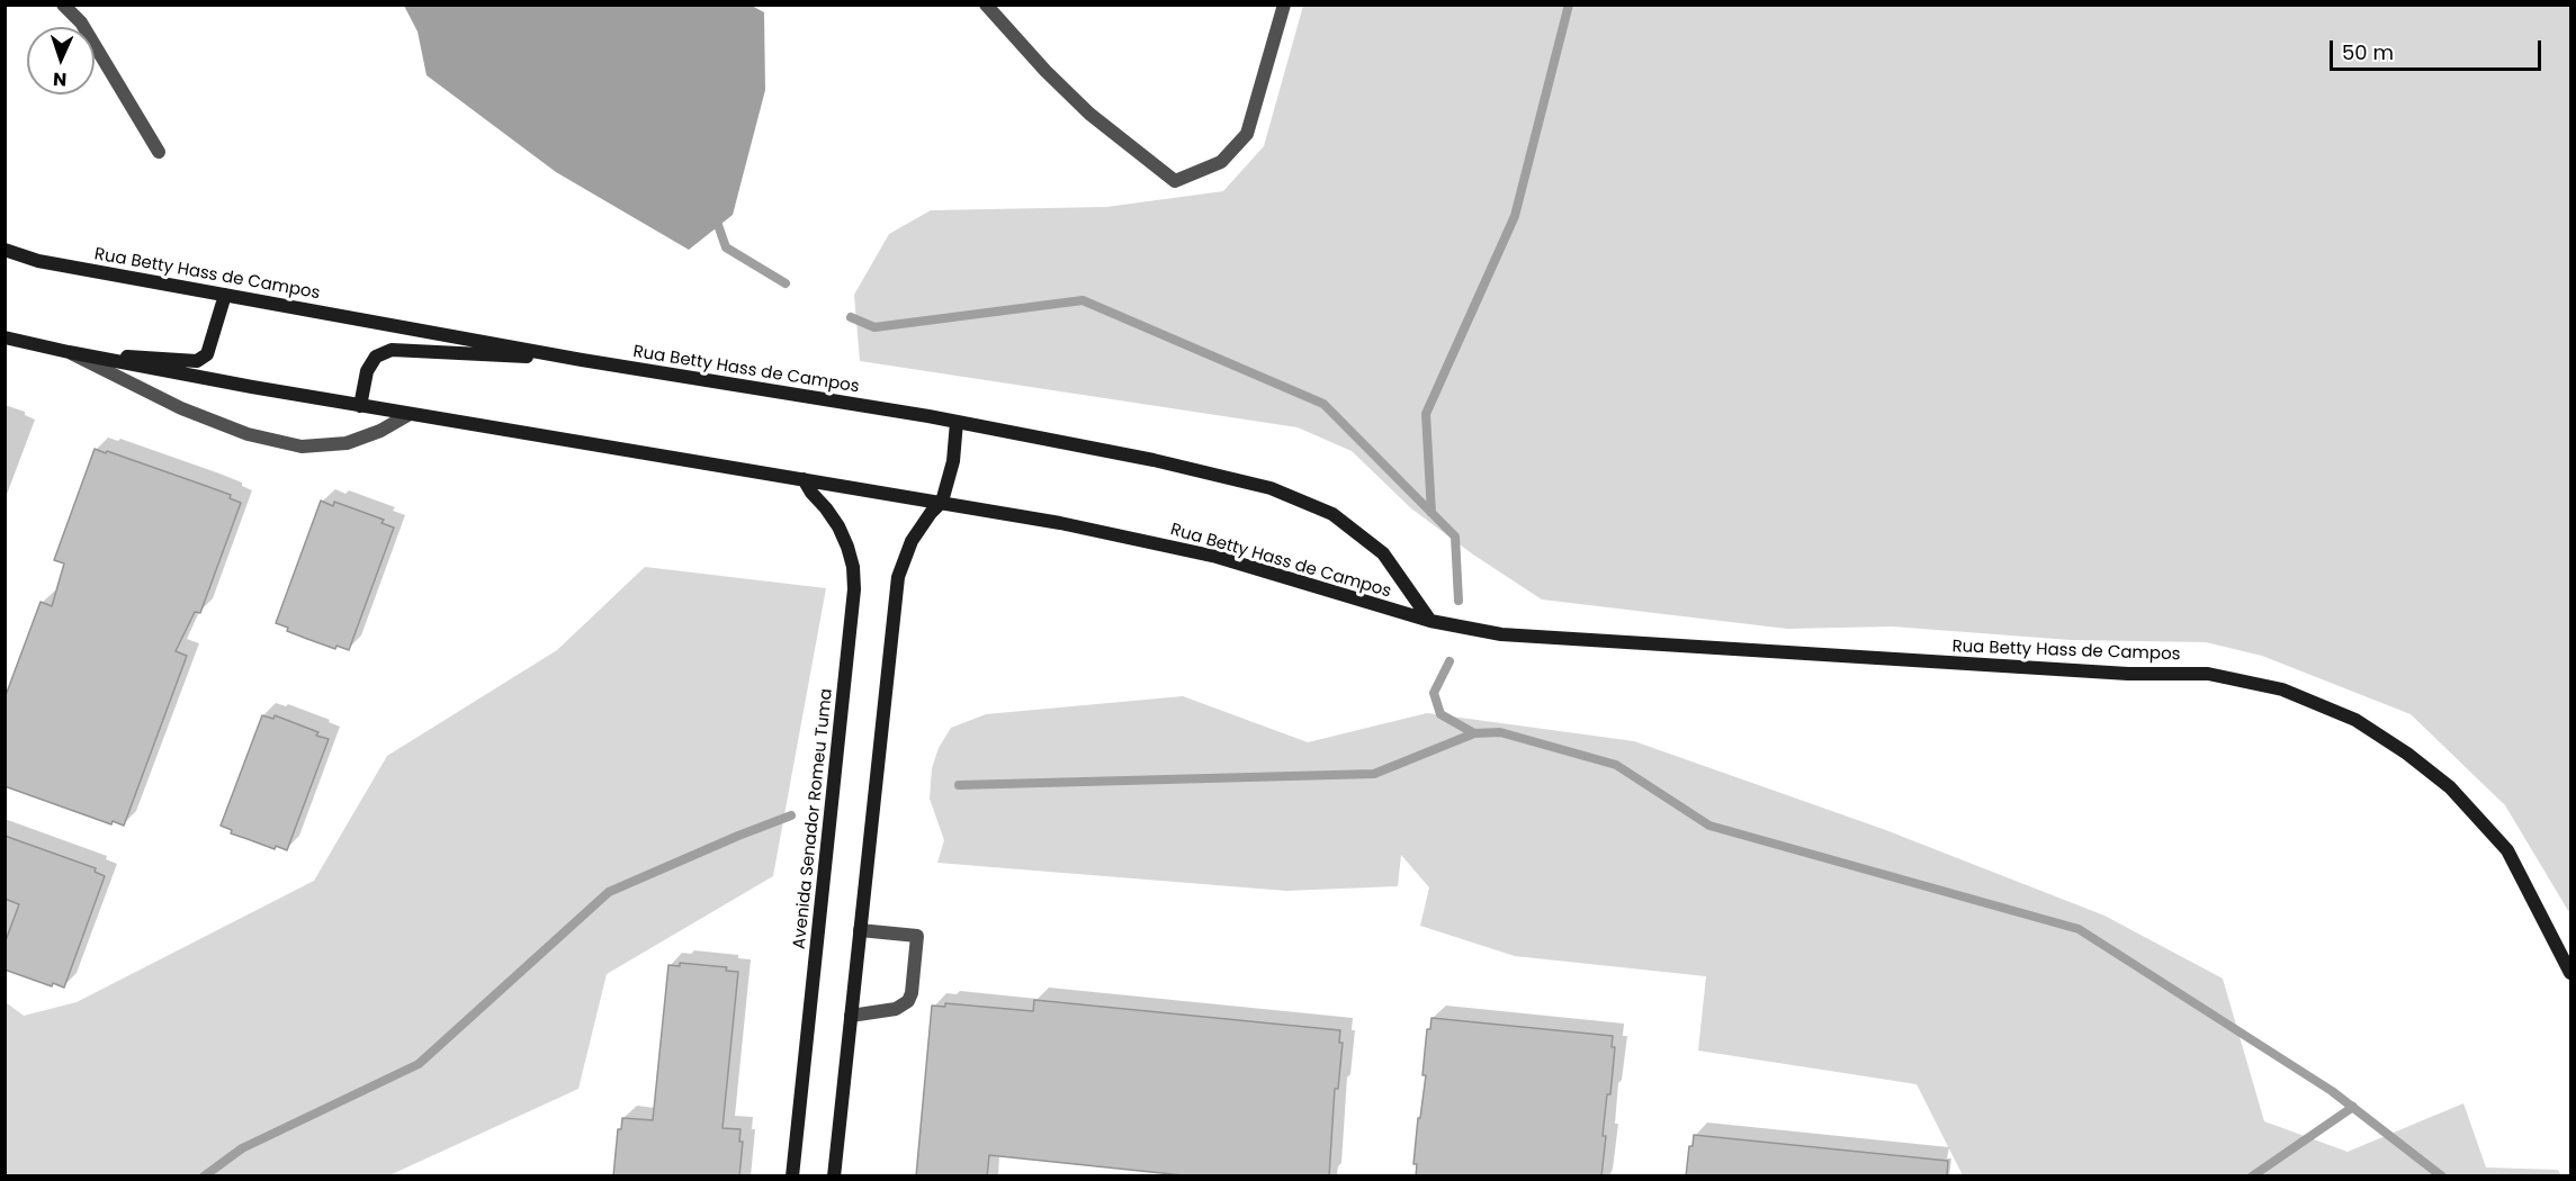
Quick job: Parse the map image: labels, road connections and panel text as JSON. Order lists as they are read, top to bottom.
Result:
{
  "streets": {
    "street": ["Rua Betty Hass de Campos", "Avenida Senador Romeu Tuma"]
  },
  "crossings": [
    ["Rua Betty Hass de Campos", "Avenida Senador Romeu Tuma"]
  ],
  "scale_bar": "50 m",
  "north": "bottom"
}
